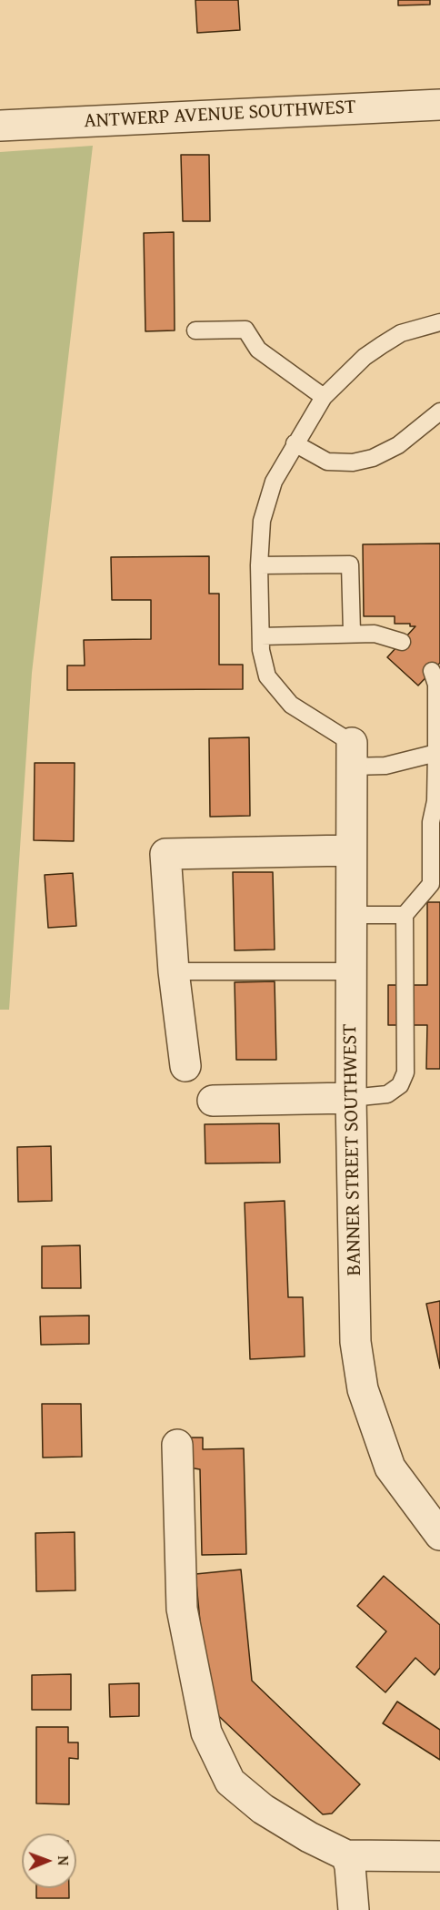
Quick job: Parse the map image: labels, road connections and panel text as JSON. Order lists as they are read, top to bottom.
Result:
{
  "streets": {
    "street": ["ANTWERP AVENUE SOUTHWEST", "BANNER STREET SOUTHWEST"]
  },
  "north": "right"
}
